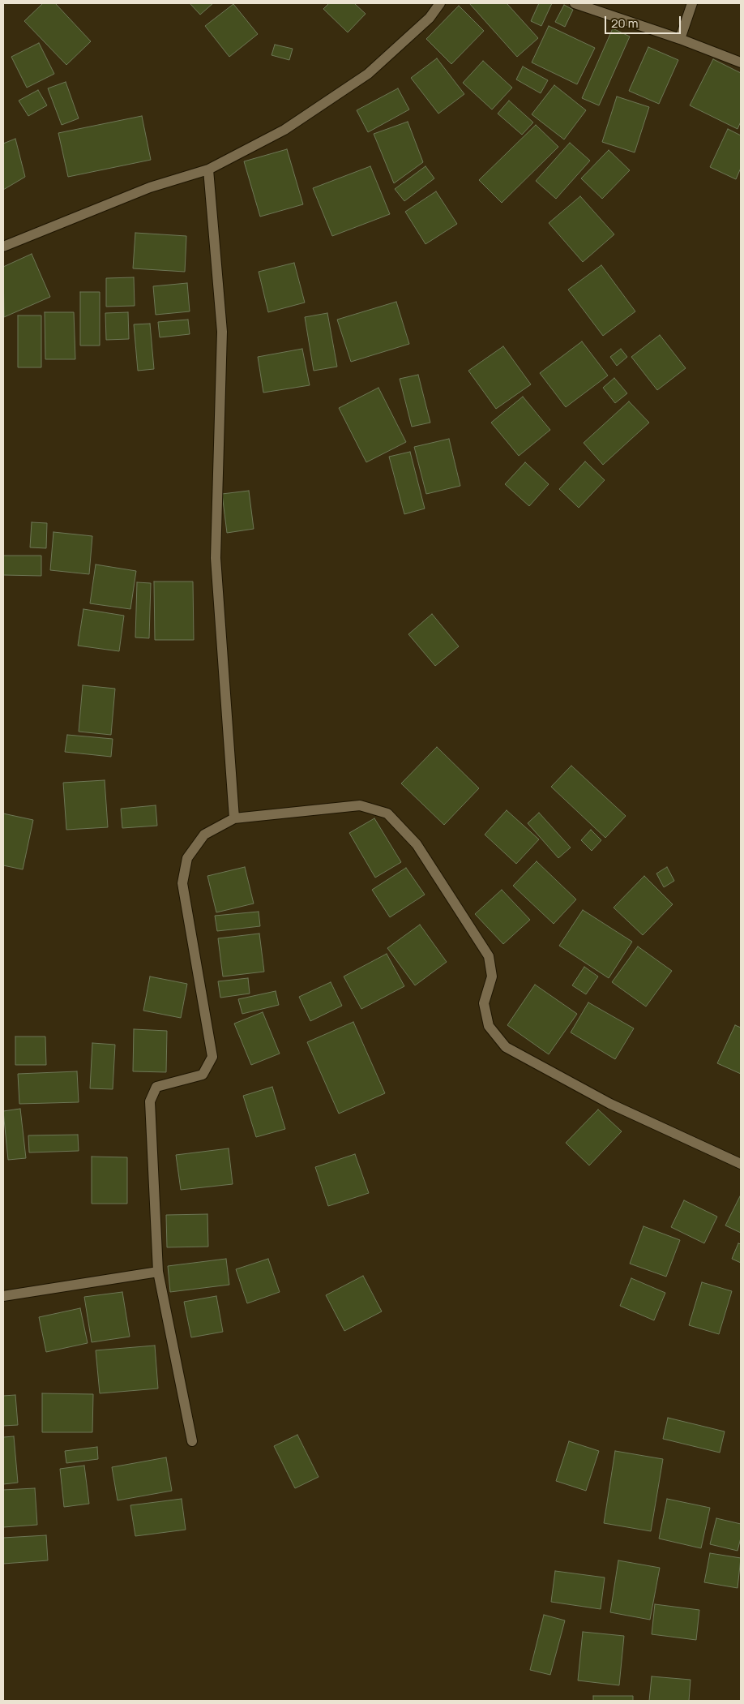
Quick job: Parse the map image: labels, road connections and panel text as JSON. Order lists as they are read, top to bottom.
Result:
{
  "scale_bar": "20 m"
}
